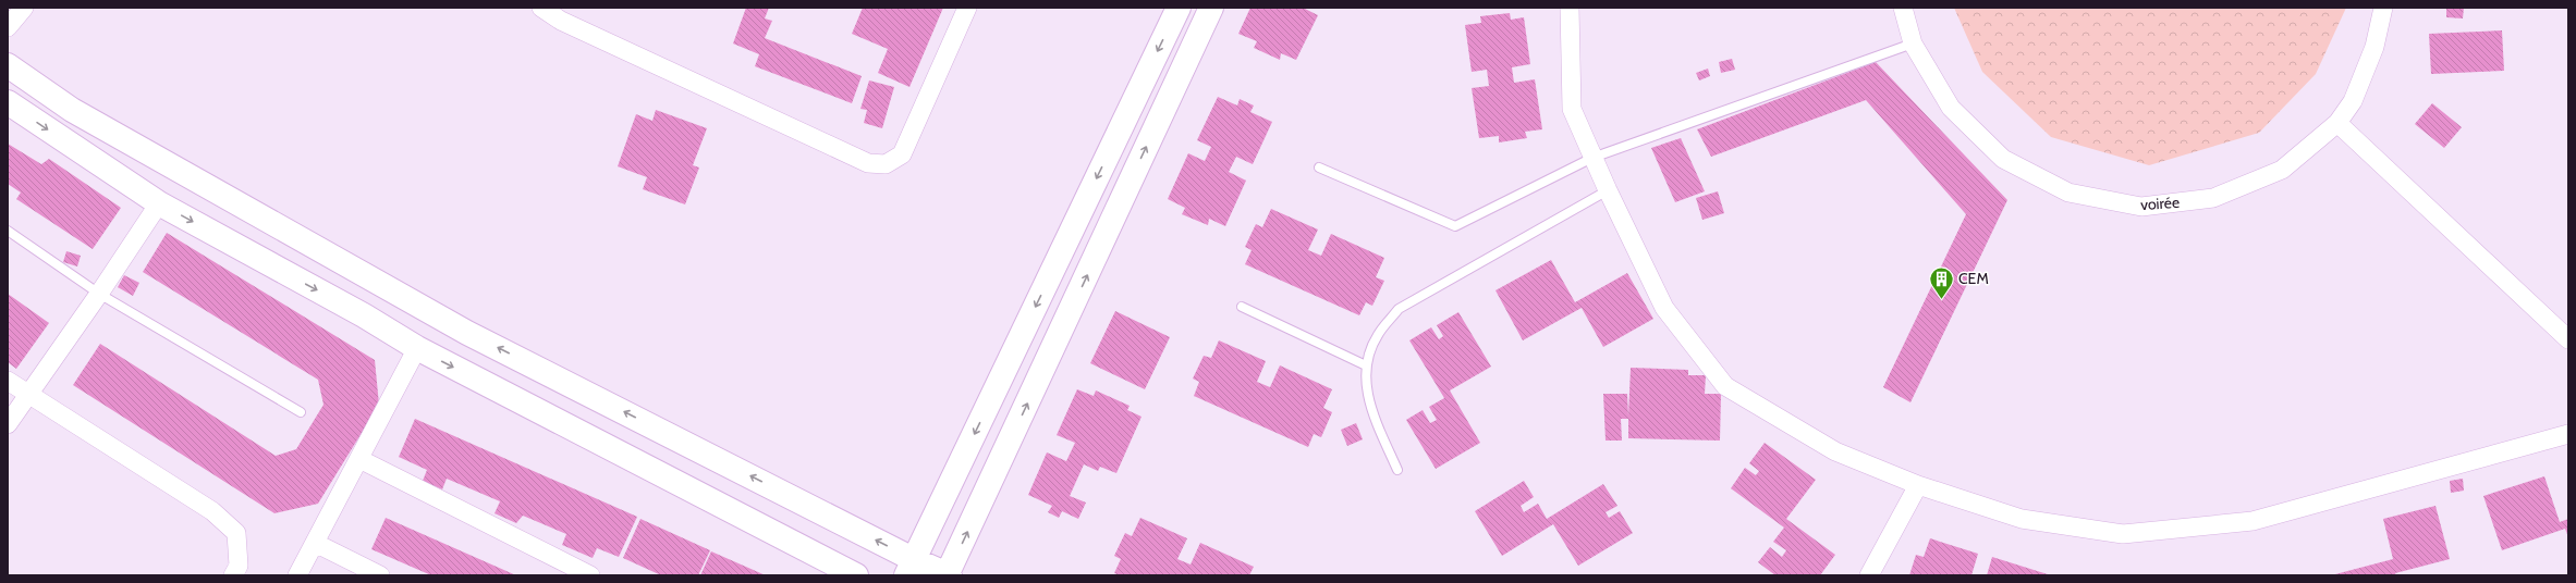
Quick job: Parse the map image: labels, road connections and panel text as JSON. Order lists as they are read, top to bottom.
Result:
{
  "streets": {
    "street": ["voirée"]
  },
  "places": {
    "building": ["CEM"]
  }
}
